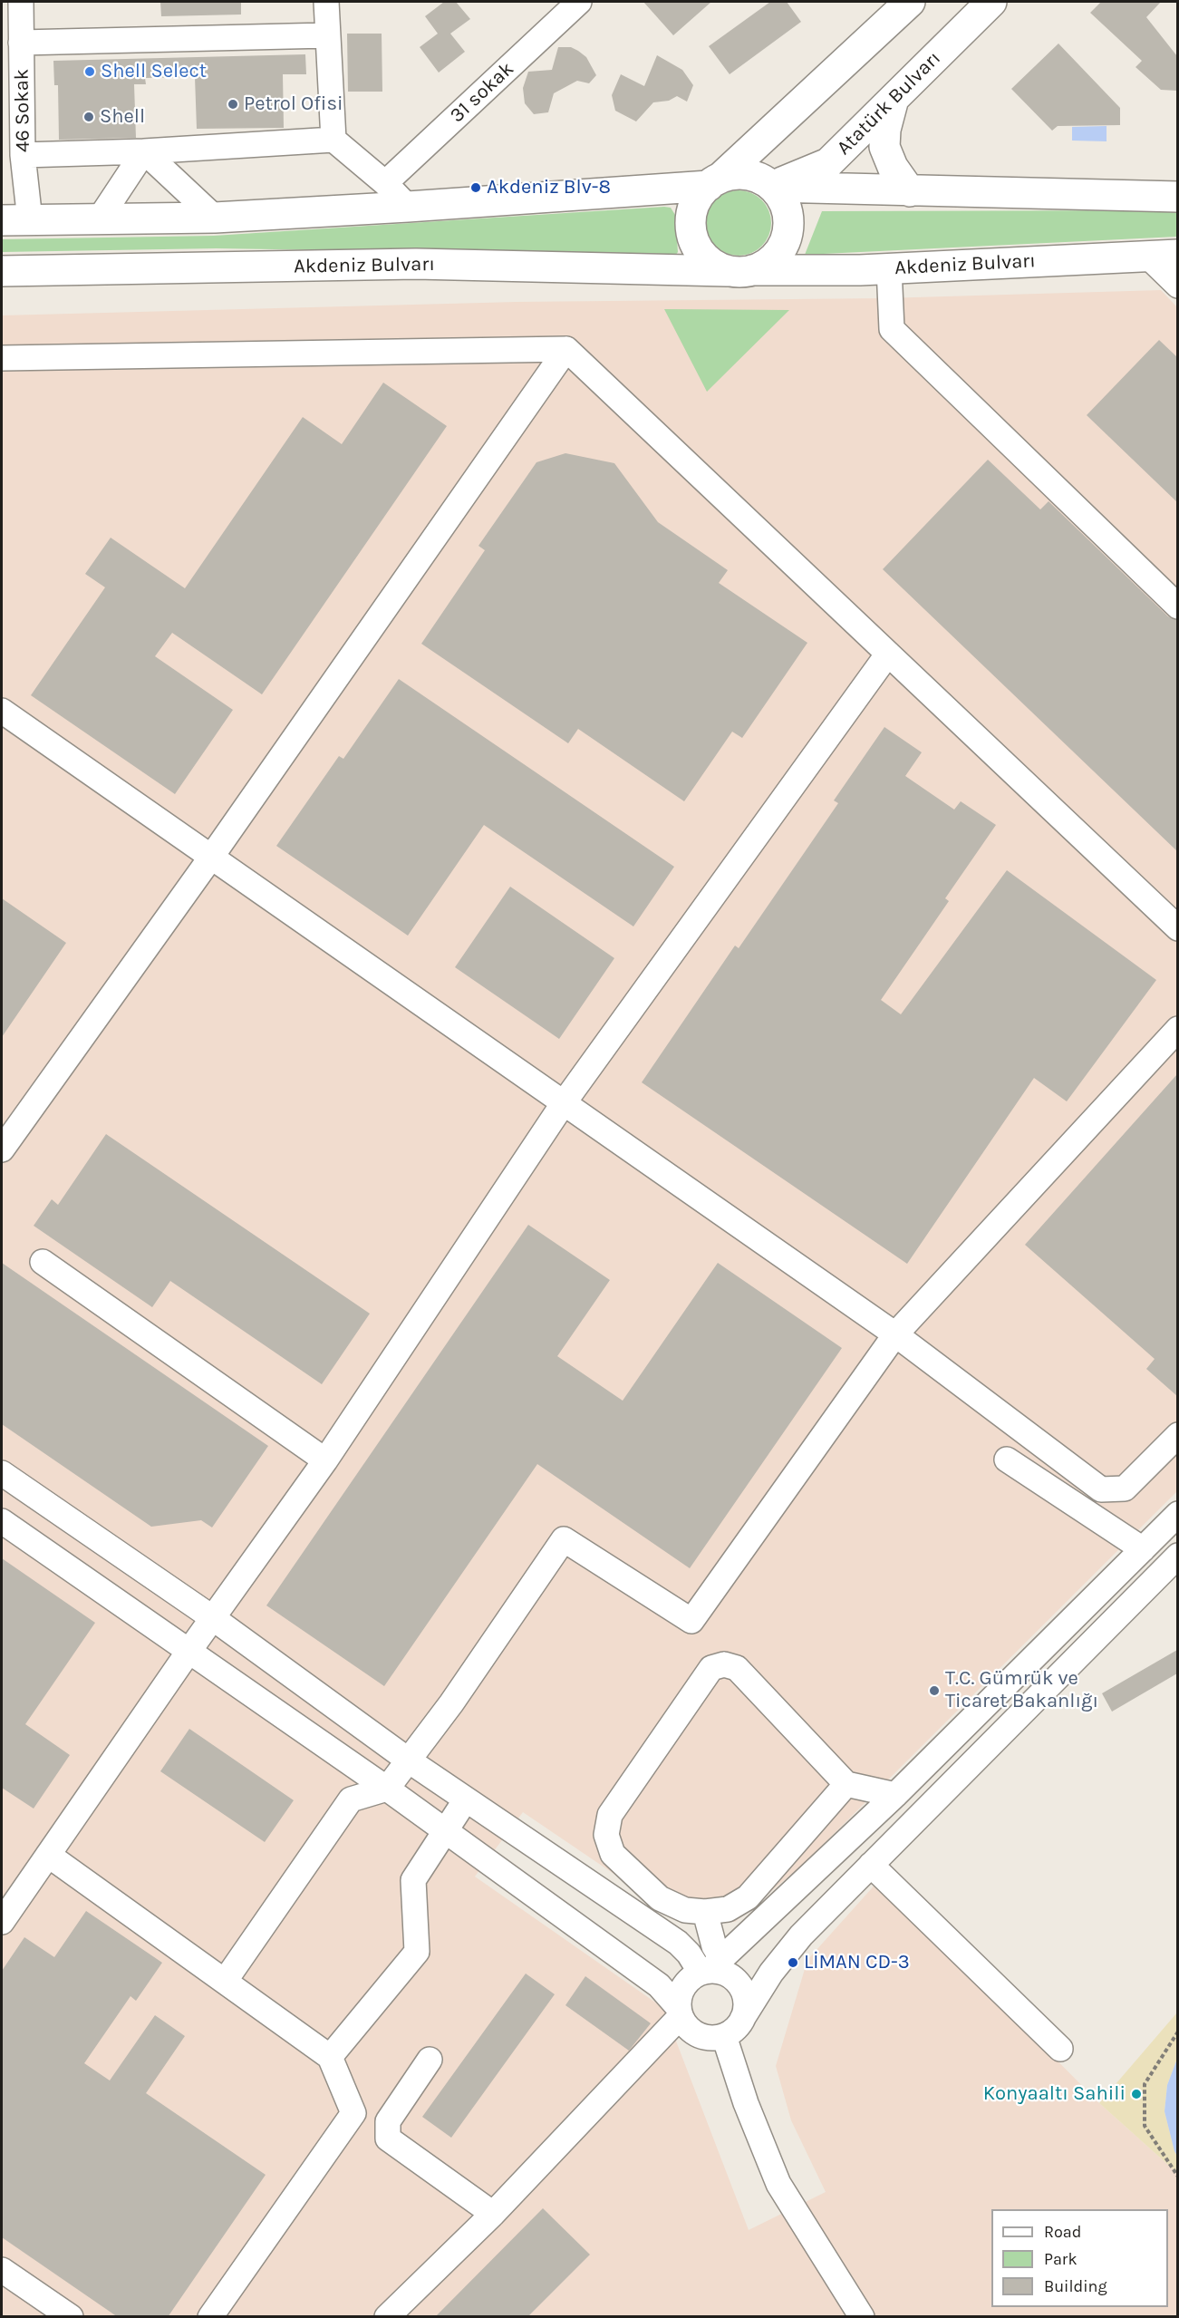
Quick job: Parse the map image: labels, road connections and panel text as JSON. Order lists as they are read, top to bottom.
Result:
{
  "streets": {
    "main road": ["Atatürk Bulvarı", "Akdeniz Bulvarı"],
    "street": ["31 sokak", "46 Sokak"]
  },
  "crossings": [
    ["Atatürk Bulvarı", "Akdeniz Bulvarı"]
  ],
  "places": [
    "Shell Select",
    "Petrol Ofisi",
    "Shell",
    "Akdeniz Blv-8",
    "T.C. Gümrük ve Ticaret Bakanlığı",
    "LİMAN CD-3",
    "Konyaaltı Sahili"
  ],
  "legend": ["Road", "Park", "Building"]
}
